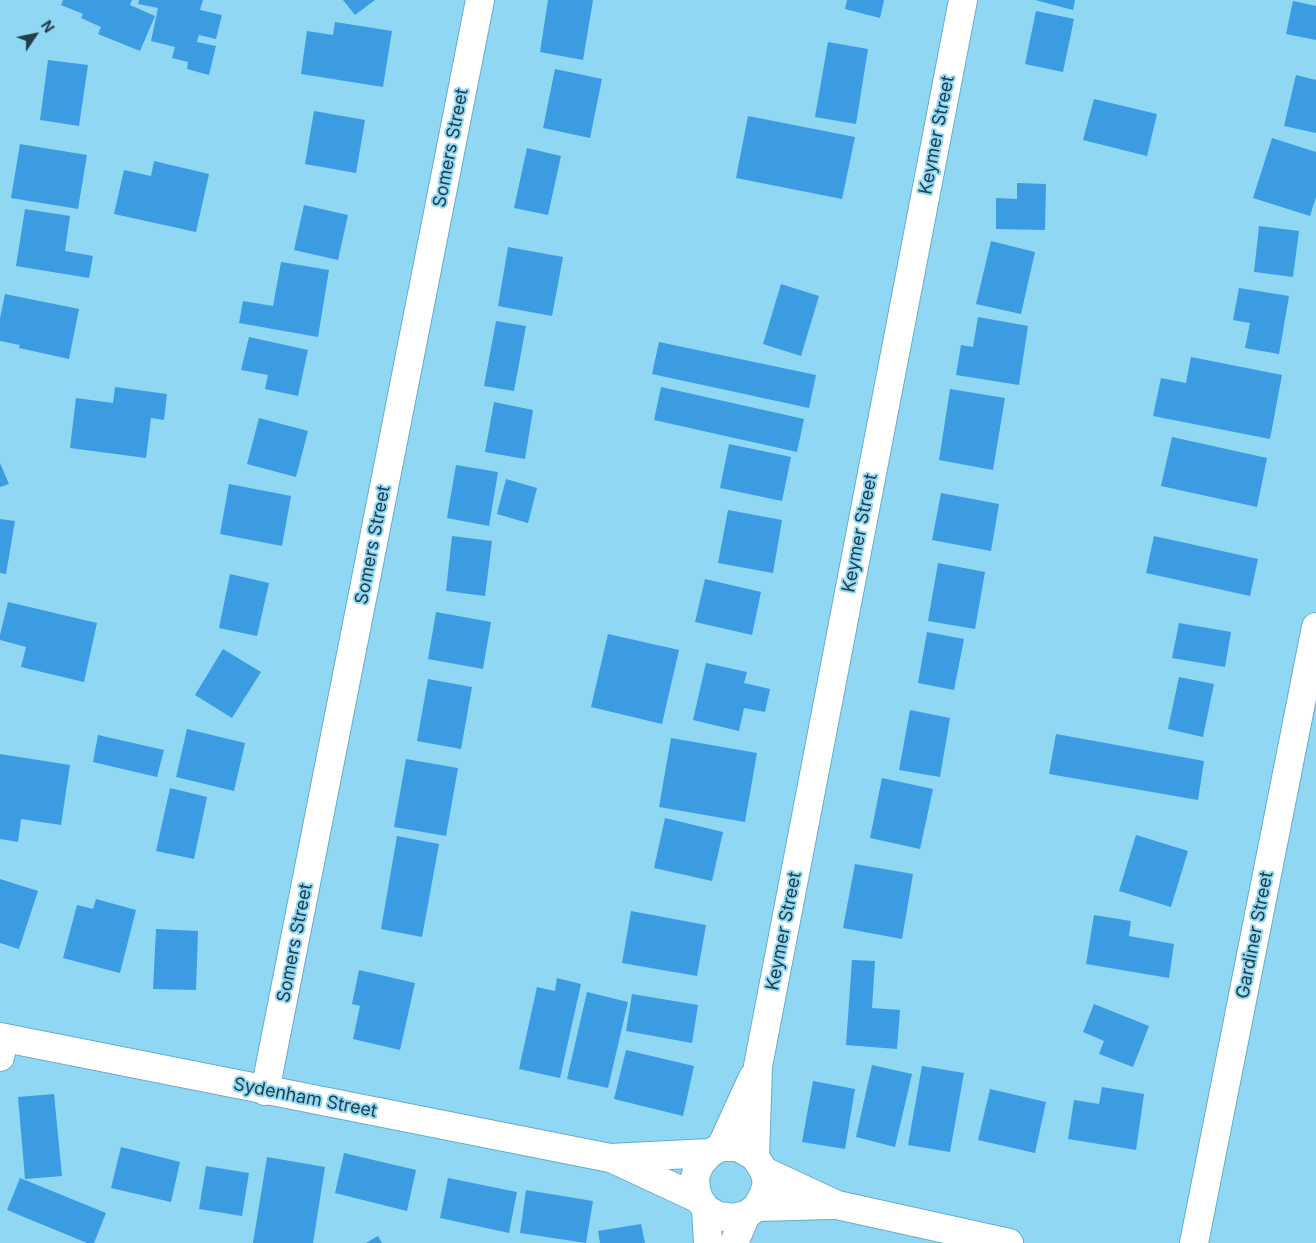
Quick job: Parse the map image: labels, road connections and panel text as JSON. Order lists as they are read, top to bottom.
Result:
{
  "streets": {
    "street": [
      "Keymer Street",
      "Somers Street",
      "Gardiner Street",
      "Sydenham Street"
    ]
  },
  "crossings": [
    ["Keymer Street", "Sydenham Street"],
    ["Somers Street", "Sydenham Street"]
  ],
  "north": "top right"
}
